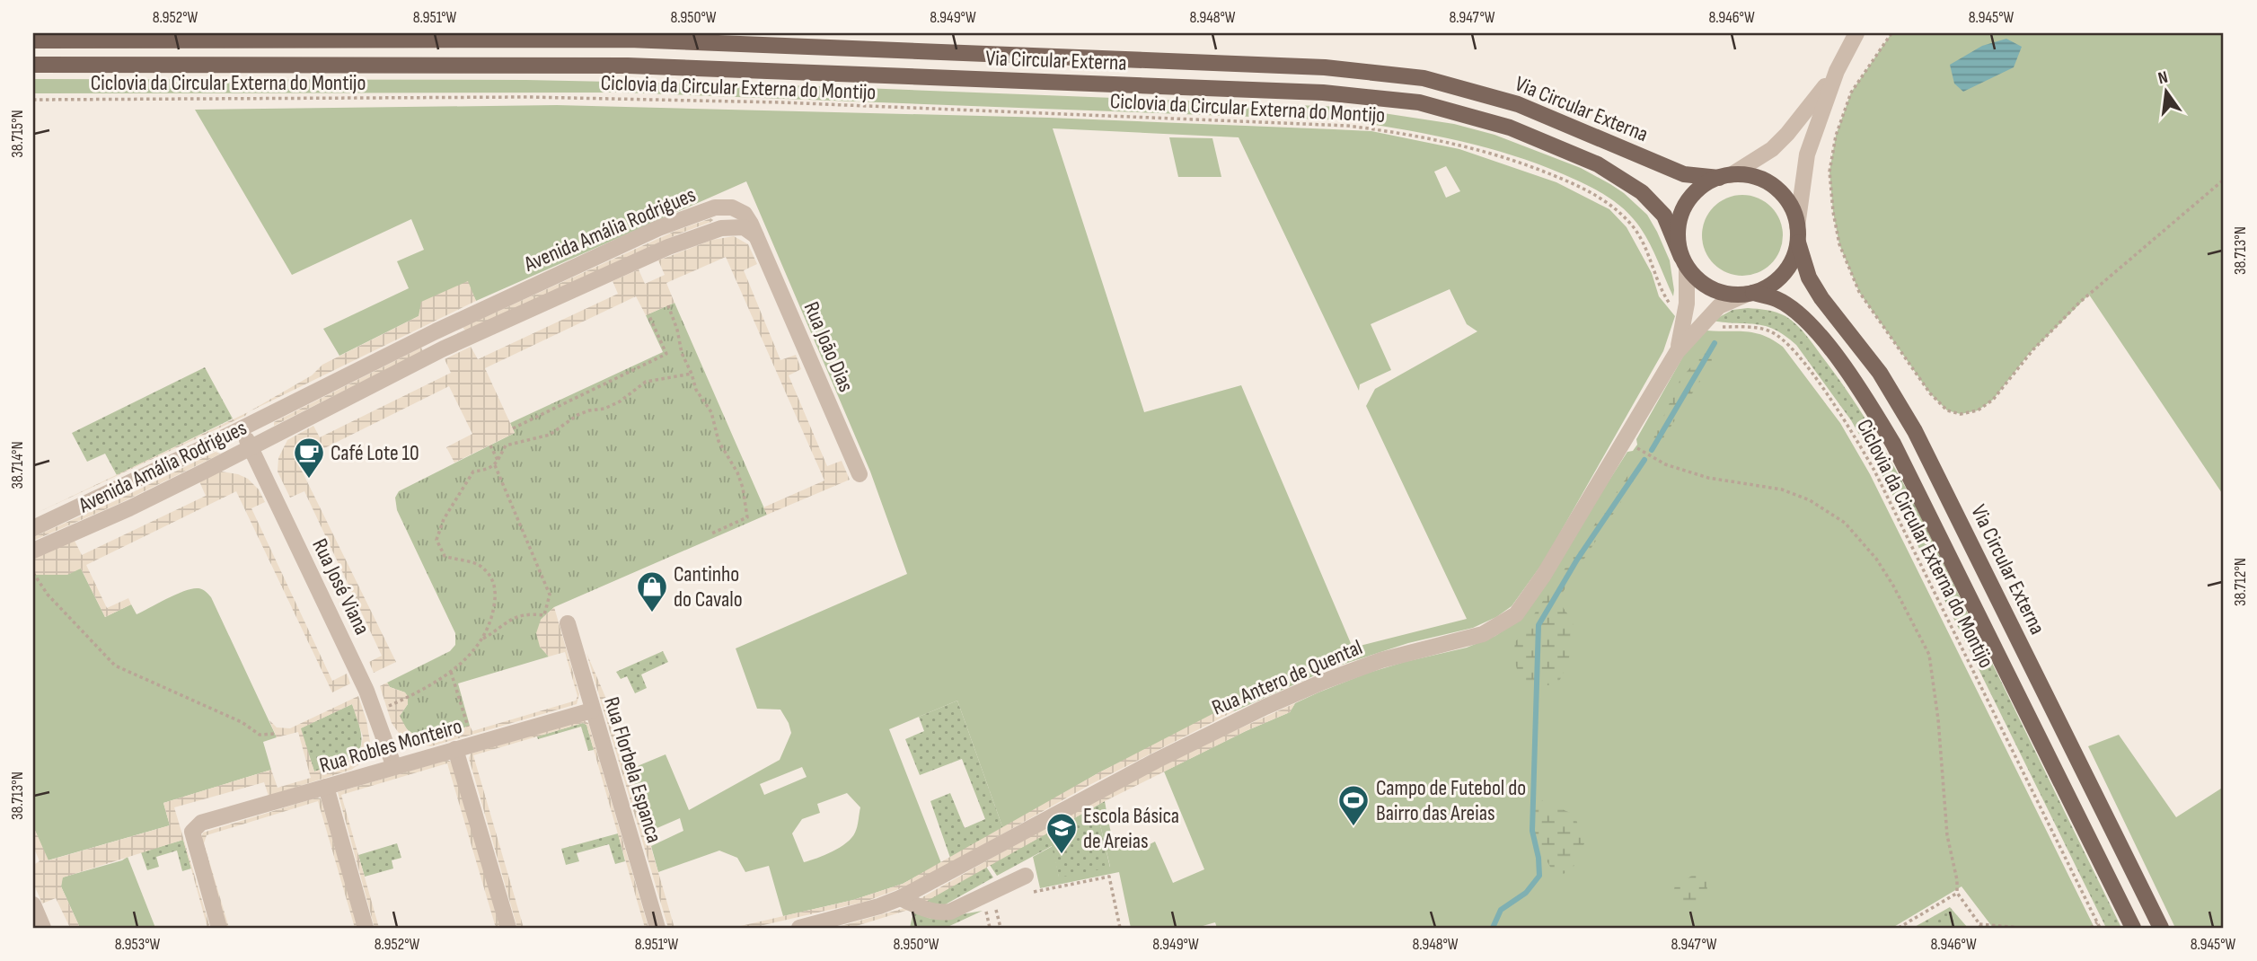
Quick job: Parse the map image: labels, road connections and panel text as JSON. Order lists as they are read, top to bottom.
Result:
{
  "streets": {
    "main road": ["Via Circular Externa"],
    "street": [
      "Avenida Amália Rodrigues",
      "Rua João Dias",
      "Rua José Viana",
      "Rua Antero de Quental",
      "Rua Robles Monteiro",
      "Rua Florbela Espanca"
    ],
    "path": ["Ciclovia da Circular Externa do Montijo"]
  },
  "crossings": [
    ["Via Circular Externa", "Rua Antero de Quental"],
    ["Ciclovia da Circular Externa do Montijo", "Rua Antero de Quental"],
    ["Avenida Amália Rodrigues", "Rua João Dias"],
    ["Avenida Amália Rodrigues", "Rua José Viana"],
    ["Rua José Viana", "Rua Robles Monteiro"],
    ["Rua Robles Monteiro", "Rua Florbela Espanca"]
  ],
  "places": {
    "cafe": ["Café Lote 10"],
    "shop": ["Cantinho do Cavalo"],
    "sports": ["Campo de Futebol do Bairro das Areias"],
    "school or university": ["Escola Básica de Areias"]
  },
  "north": "top",
  "coordinates": [
    "8.952°W",
    "8.951°W",
    "8.950°W",
    "8.949°W",
    "8.948°W",
    "8.947°W",
    "8.946°W",
    "8.945°W",
    "38.715°N",
    "38.713°N",
    "38.714°N",
    "38.712°N",
    "8.953°W"
  ]
}
